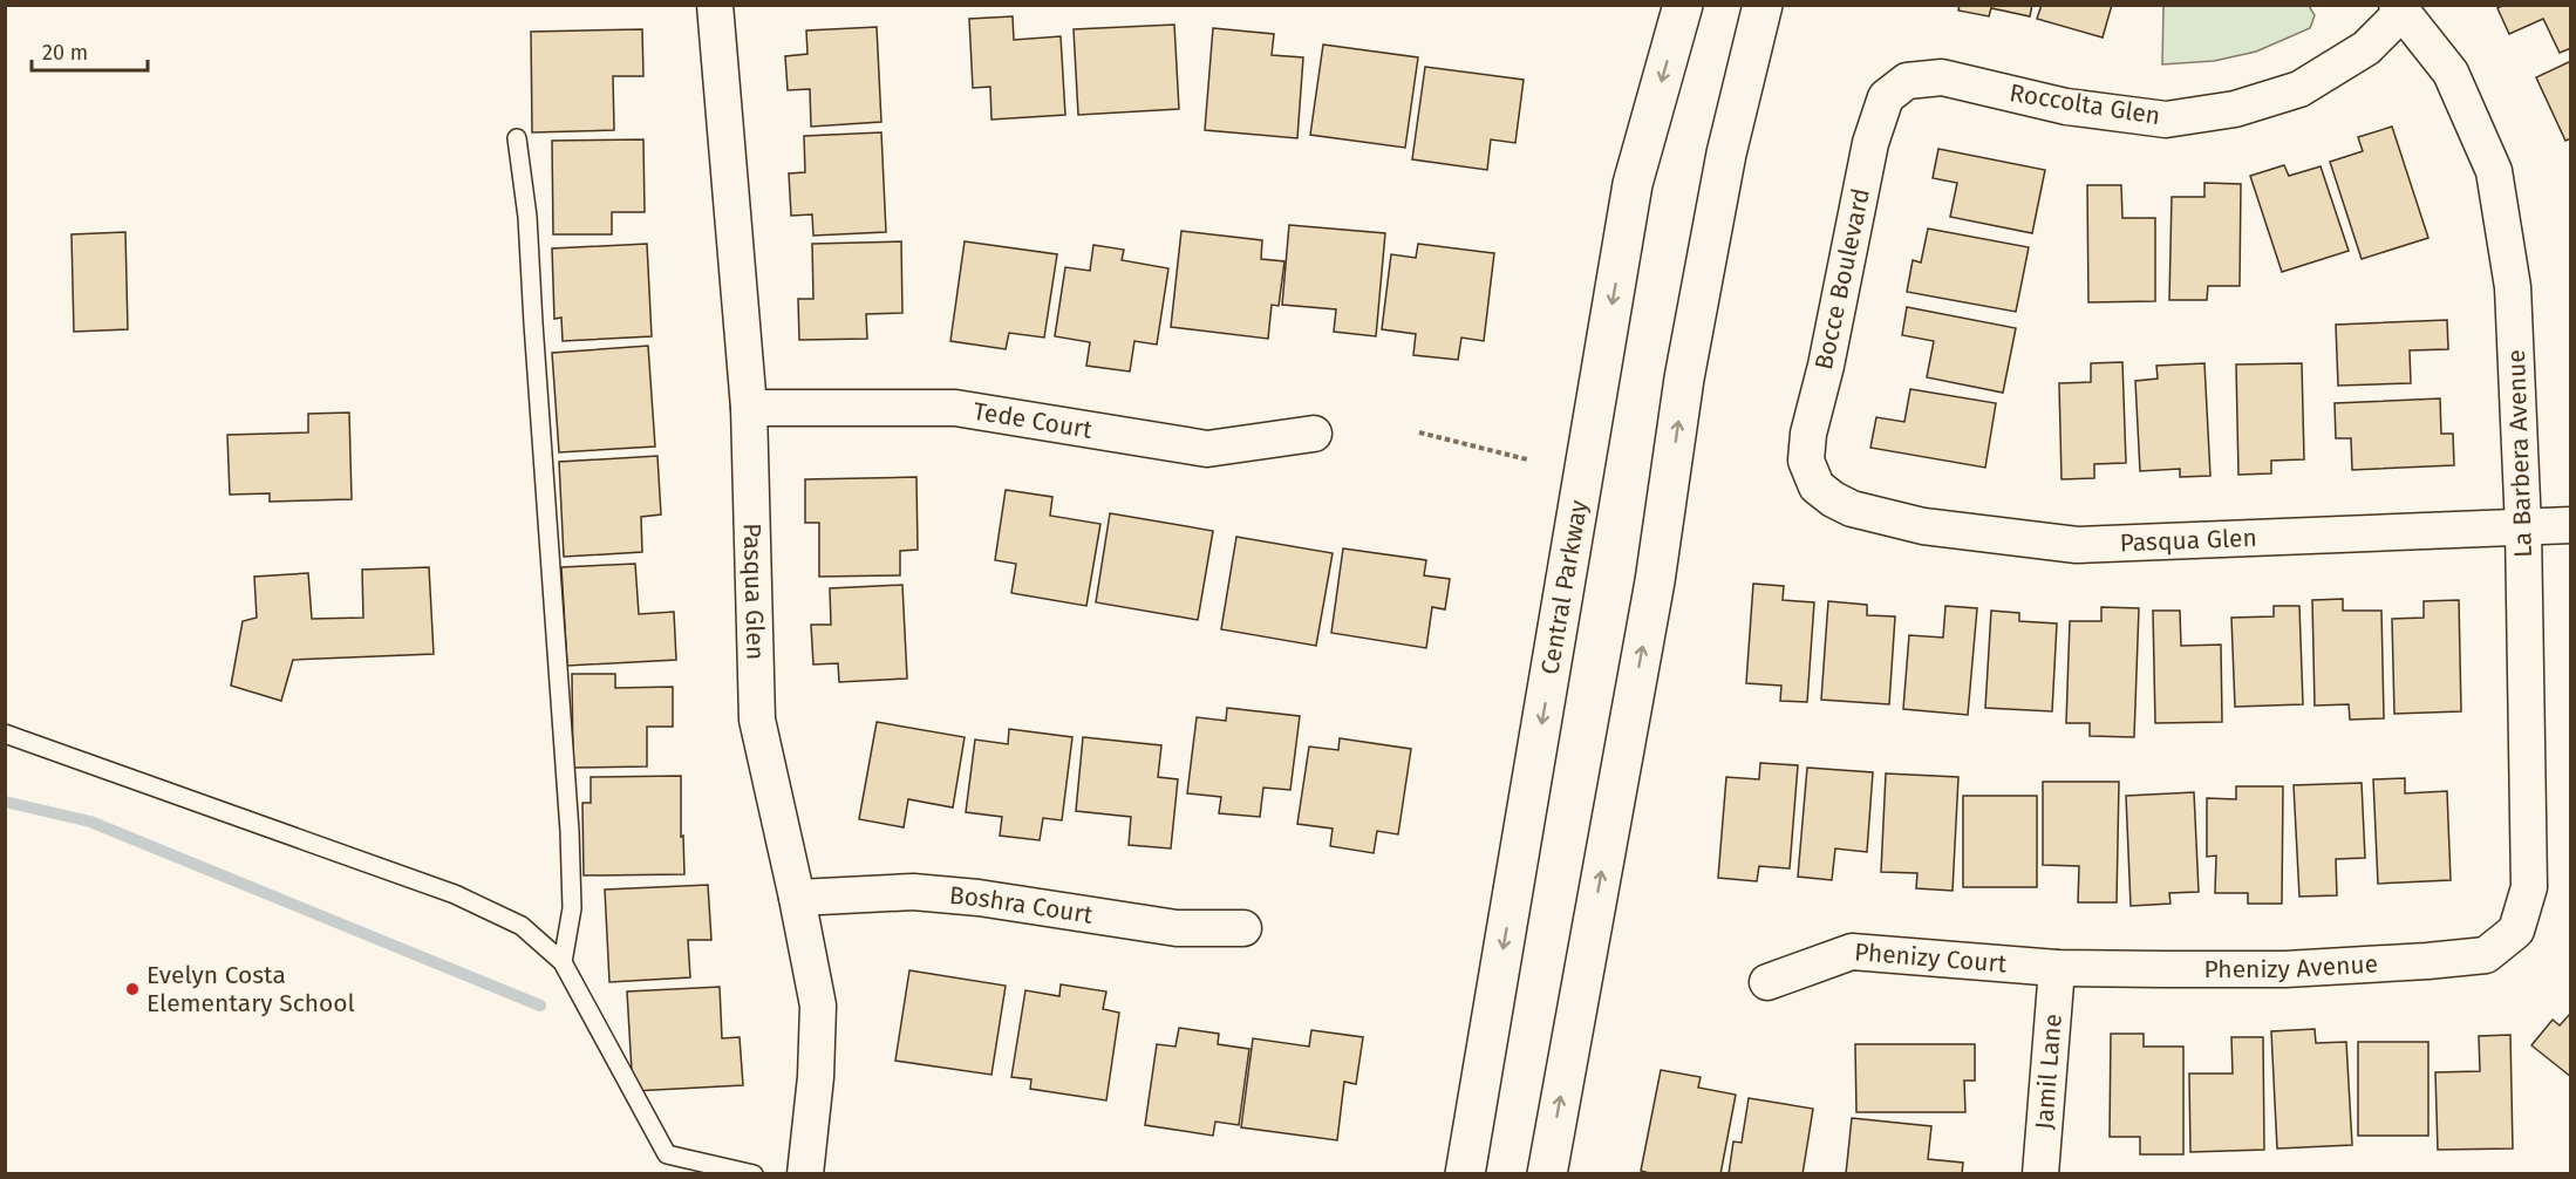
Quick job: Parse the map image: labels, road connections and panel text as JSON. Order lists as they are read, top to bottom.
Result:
{
  "streets": {
    "main road": ["Central Parkway"],
    "street": [
      "Roccolta Glen",
      "Bocce Boulevard",
      "Tede Court",
      "La Barbera Avenue",
      "Pasqua Glen",
      "Boshra Court",
      "Phenizy Court",
      "Phenizy Avenue",
      "Jamil Lane"
    ]
  },
  "crossings": [
    ["Roccolta Glen", "Bocce Boulevard"],
    ["Roccolta Glen", "La Barbera Avenue"],
    ["Bocce Boulevard", "Pasqua Glen"],
    ["Tede Court", "Pasqua Glen"],
    ["La Barbera Avenue", "Pasqua Glen"],
    ["La Barbera Avenue", "Phenizy Avenue"],
    ["Pasqua Glen", "Boshra Court"],
    ["Phenizy Court", "Phenizy Avenue"],
    ["Phenizy Court", "Jamil Lane"],
    ["Phenizy Avenue", "Jamil Lane"]
  ],
  "places": ["Evelyn Costa Elementary School"],
  "scale_bar": "20 m"
}
